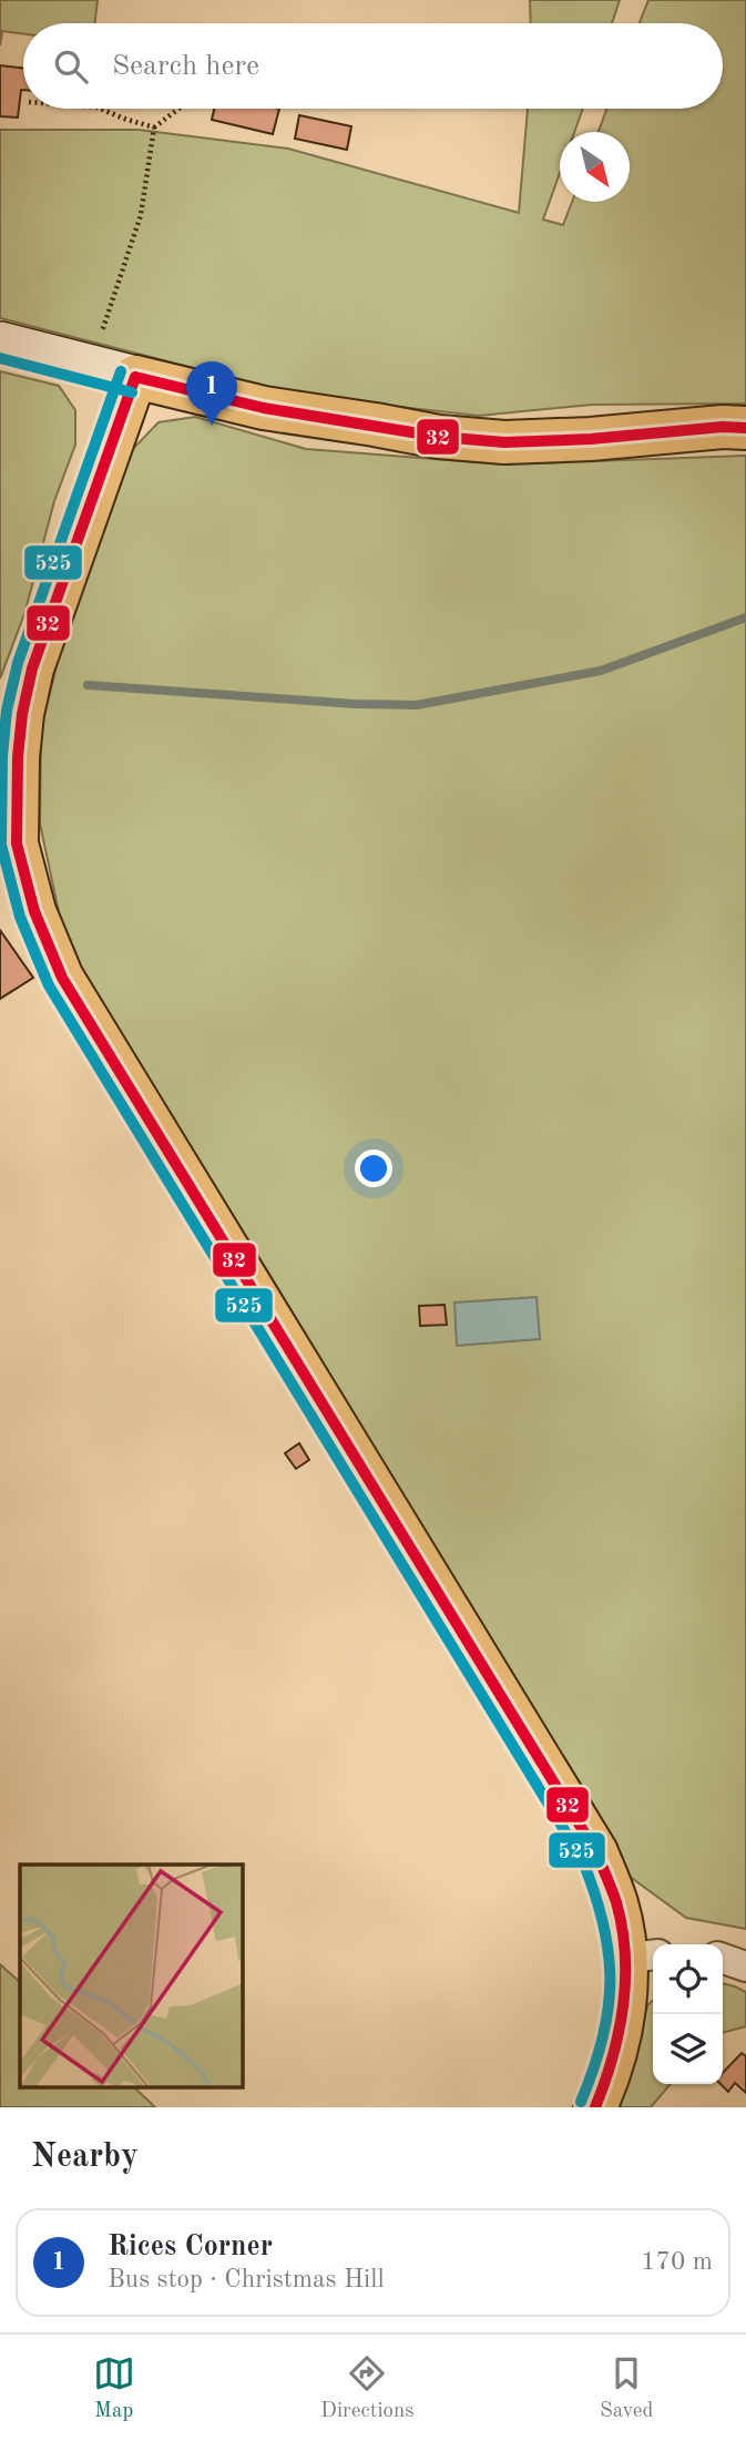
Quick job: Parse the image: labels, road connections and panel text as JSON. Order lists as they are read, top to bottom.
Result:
{
  "lines": ["transit line 525", "transit line 32"],
  "north": "bottom right",
  "page": {
    "search": "Search here",
    "pins": "1",
    "heading": "Nearby",
    "list": [
      {
        "mark": "1",
        "name": "Rices Corner",
        "note": "Bus stop · Christmas Hill",
        "value": "170 m"
      }
    ],
    "nav": ["Map", "Directions", "Saved"]
  }
}
